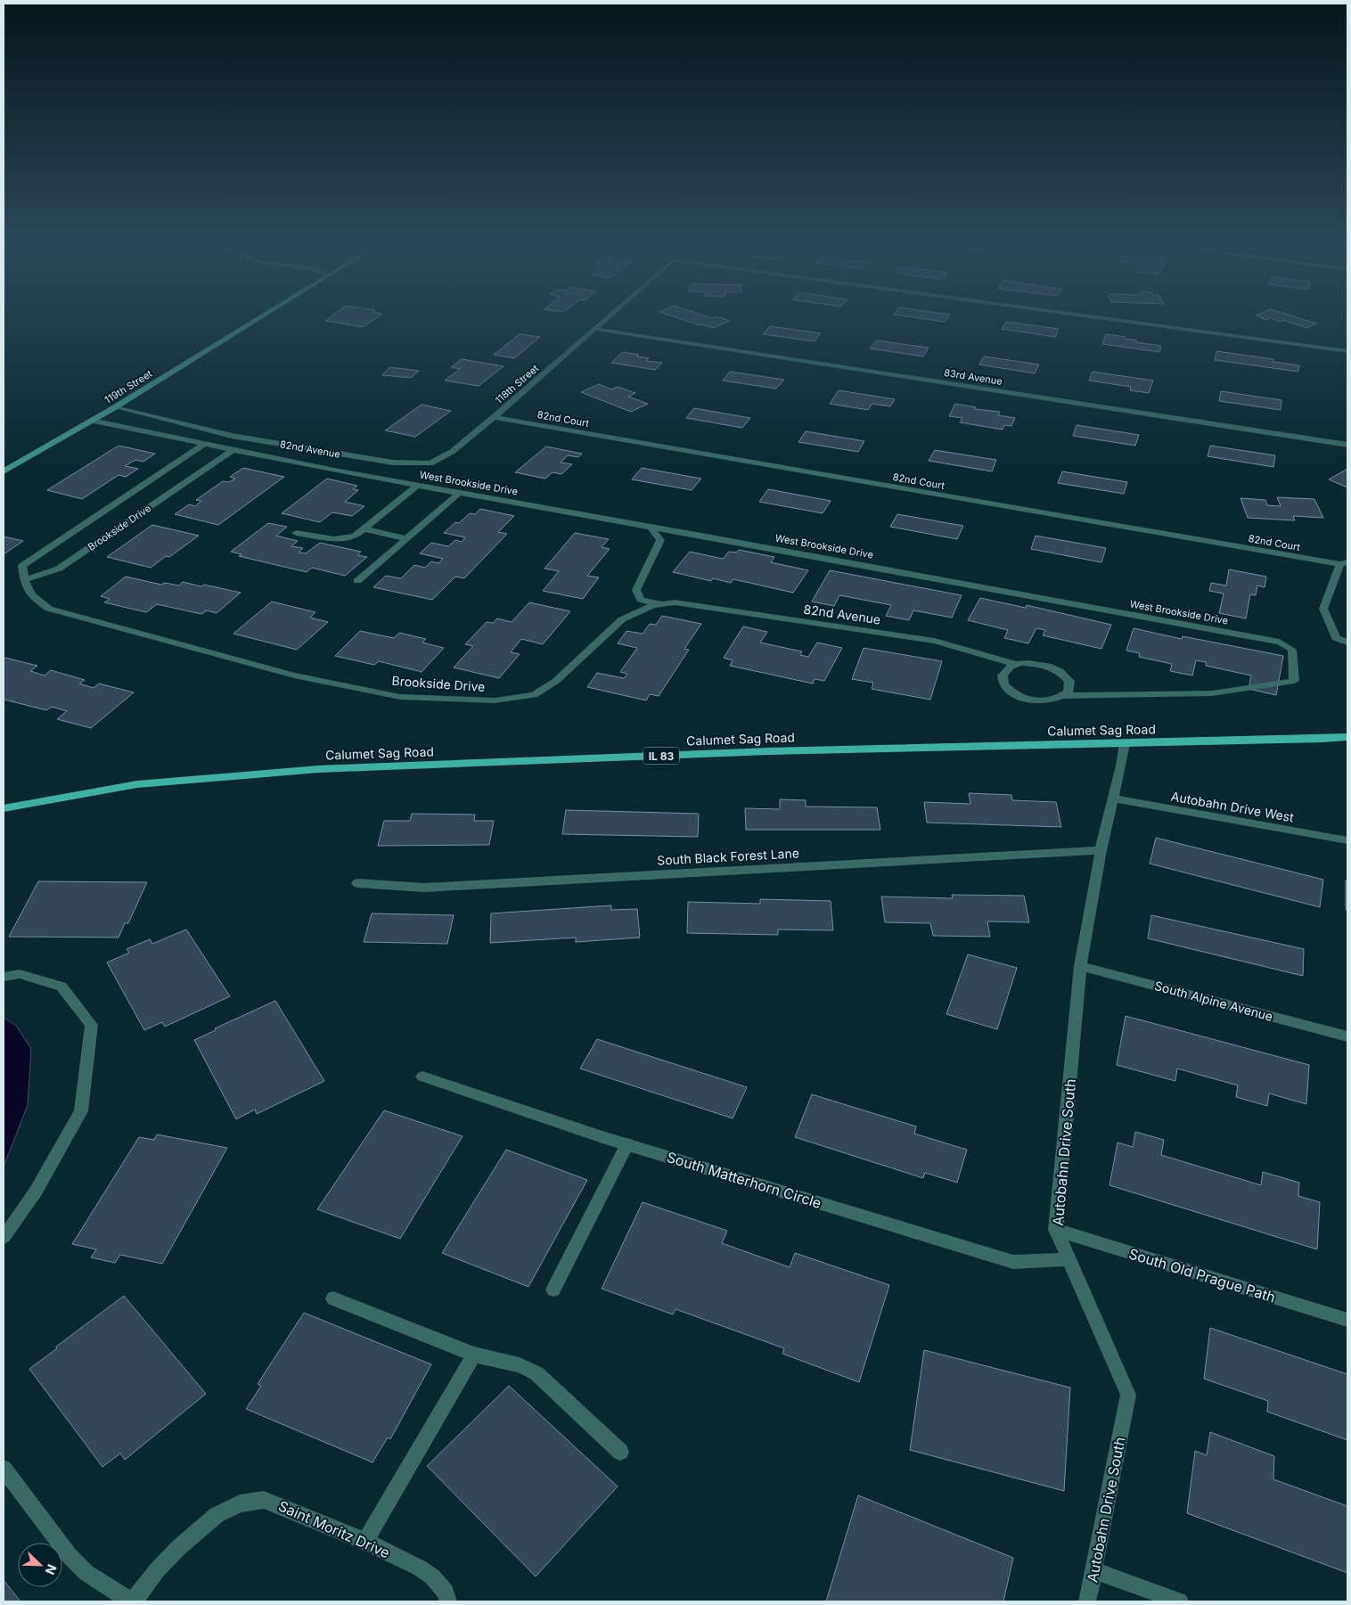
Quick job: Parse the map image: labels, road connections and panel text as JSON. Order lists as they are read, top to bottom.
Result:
{
  "streets": {
    "main road": ["Calumet Sag Road", "IL 83"],
    "street": [
      "83rd Avenue",
      "118th Street",
      "119th Street",
      "82nd Court",
      "82nd Avenue",
      "West Brookside Drive",
      "Brookside Drive",
      "Autobahn Drive West",
      "South Black Forest Lane",
      "South Alpine Avenue",
      "Autobahn Drive South",
      "South Matterhorn Circle",
      "South Old Prague Path",
      "Saint Moritz Drive"
    ]
  },
  "crossings": [
    ["83rd Avenue", "118th Street"],
    ["118th Street", "82nd Court"],
    ["118th Street", "82nd Avenue"],
    ["119th Street", "82nd Avenue"],
    ["119th Street", "West Brookside Drive"],
    ["82nd Court", "82nd Avenue"],
    ["82nd Avenue", "Brookside Drive"],
    ["West Brookside Drive", "Brookside Drive"],
    ["Calumet Sag Road", "Autobahn Drive South"],
    ["Autobahn Drive West", "Autobahn Drive South"],
    ["South Black Forest Lane", "Autobahn Drive South"],
    ["South Alpine Avenue", "Autobahn Drive South"],
    ["Autobahn Drive South", "South Matterhorn Circle"],
    ["Autobahn Drive South", "South Old Prague Path"]
  ],
  "north": "bottom right"
}
